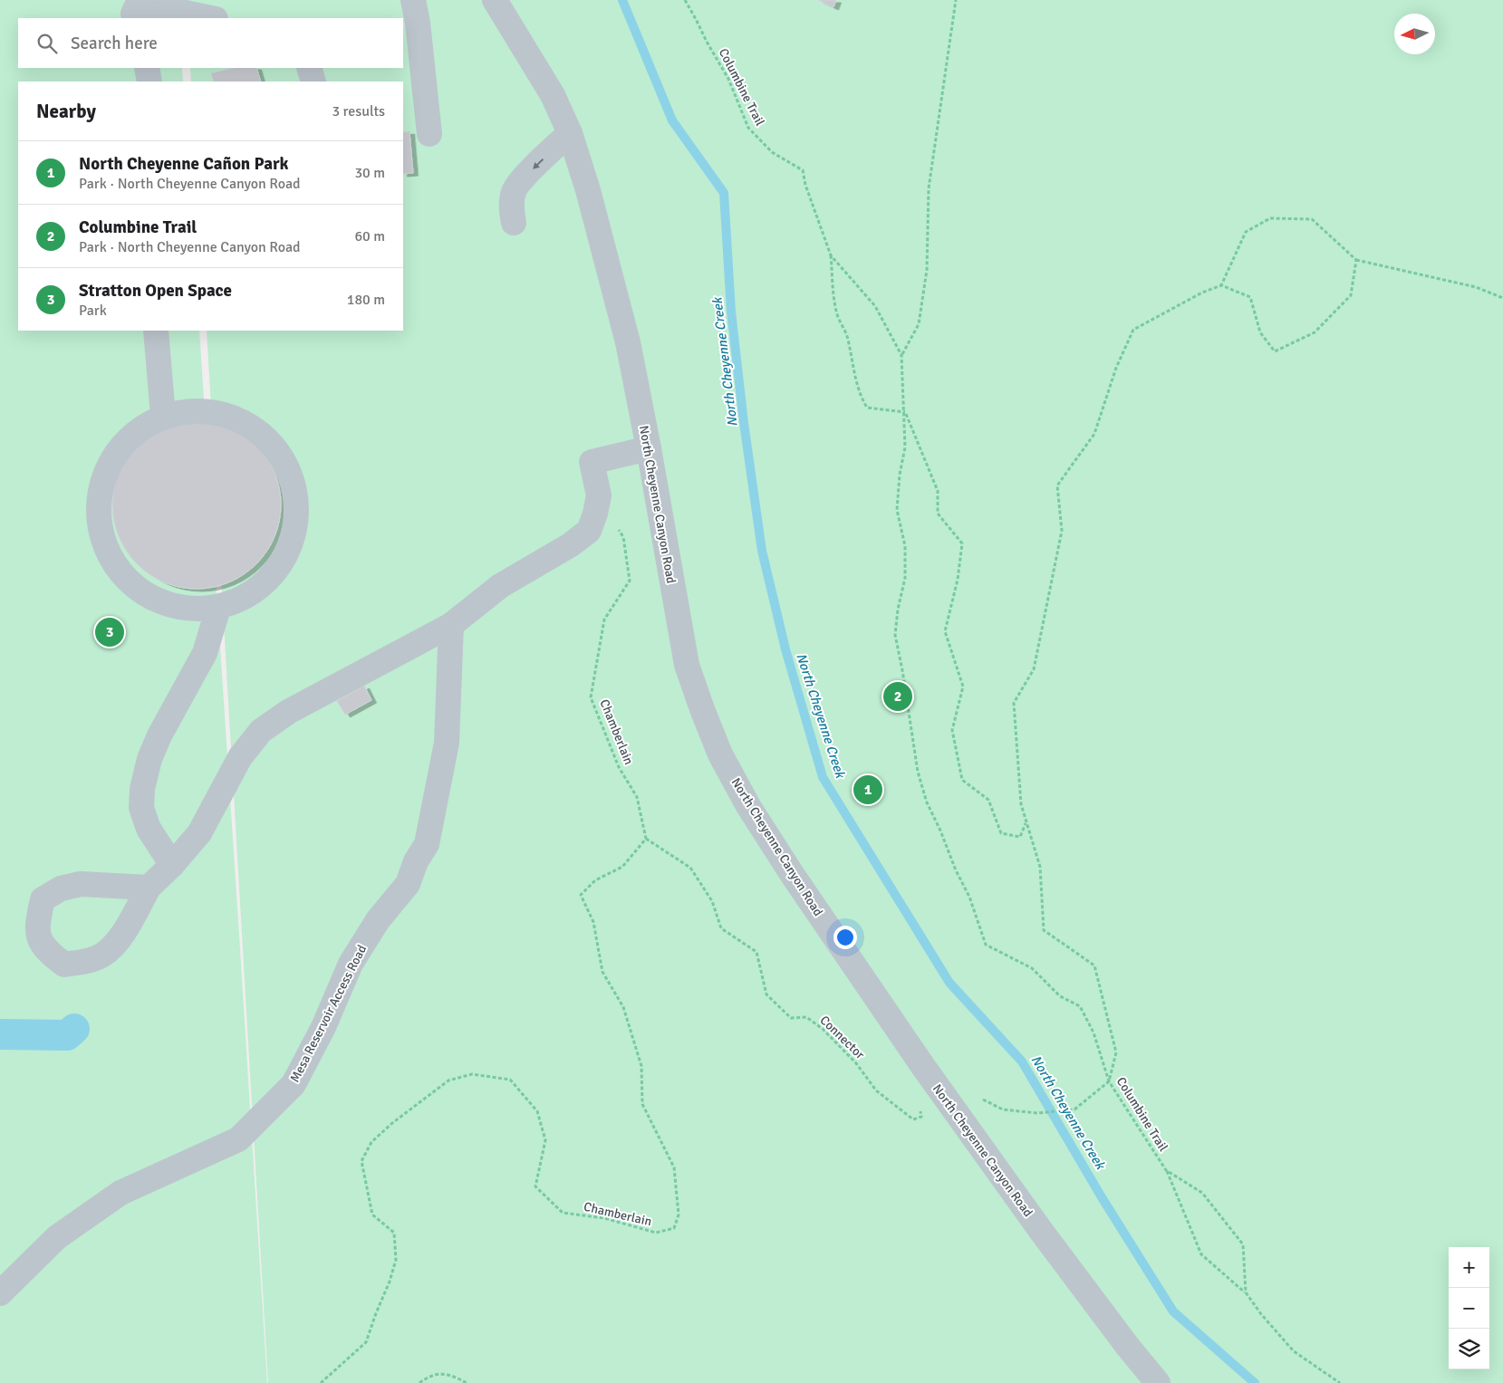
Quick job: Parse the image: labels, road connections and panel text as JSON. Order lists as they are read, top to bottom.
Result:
{
  "streets": {
    "street": ["North Cheyenne Canyon Road", "Mesa Reservoir Access Road"],
    "path": ["Columbine Trail", "Chamberlain", "Connector"]
  },
  "crossings": [
    ["Chamberlain", "Connector"]
  ],
  "water": ["North Cheyenne Creek"],
  "north": "left",
  "page": {
    "search": "Search here",
    "heading": ["Nearby", "3 results"],
    "list": [
      {
        "mark": "1",
        "name": "North Cheyenne Cañon Park",
        "note": "Park · North Cheyenne Canyon Road",
        "value": "30 m"
      },
      {
        "mark": "2",
        "name": "Columbine Trail",
        "note": "Park · North Cheyenne Canyon Road",
        "value": "60 m"
      },
      {
        "mark": "3",
        "name": "Stratton Open Space",
        "note": "Park",
        "value": "180 m"
      }
    ],
    "pins": ["3", "2", "1"],
    "map_buttons": ["+", "−"]
  }
}
